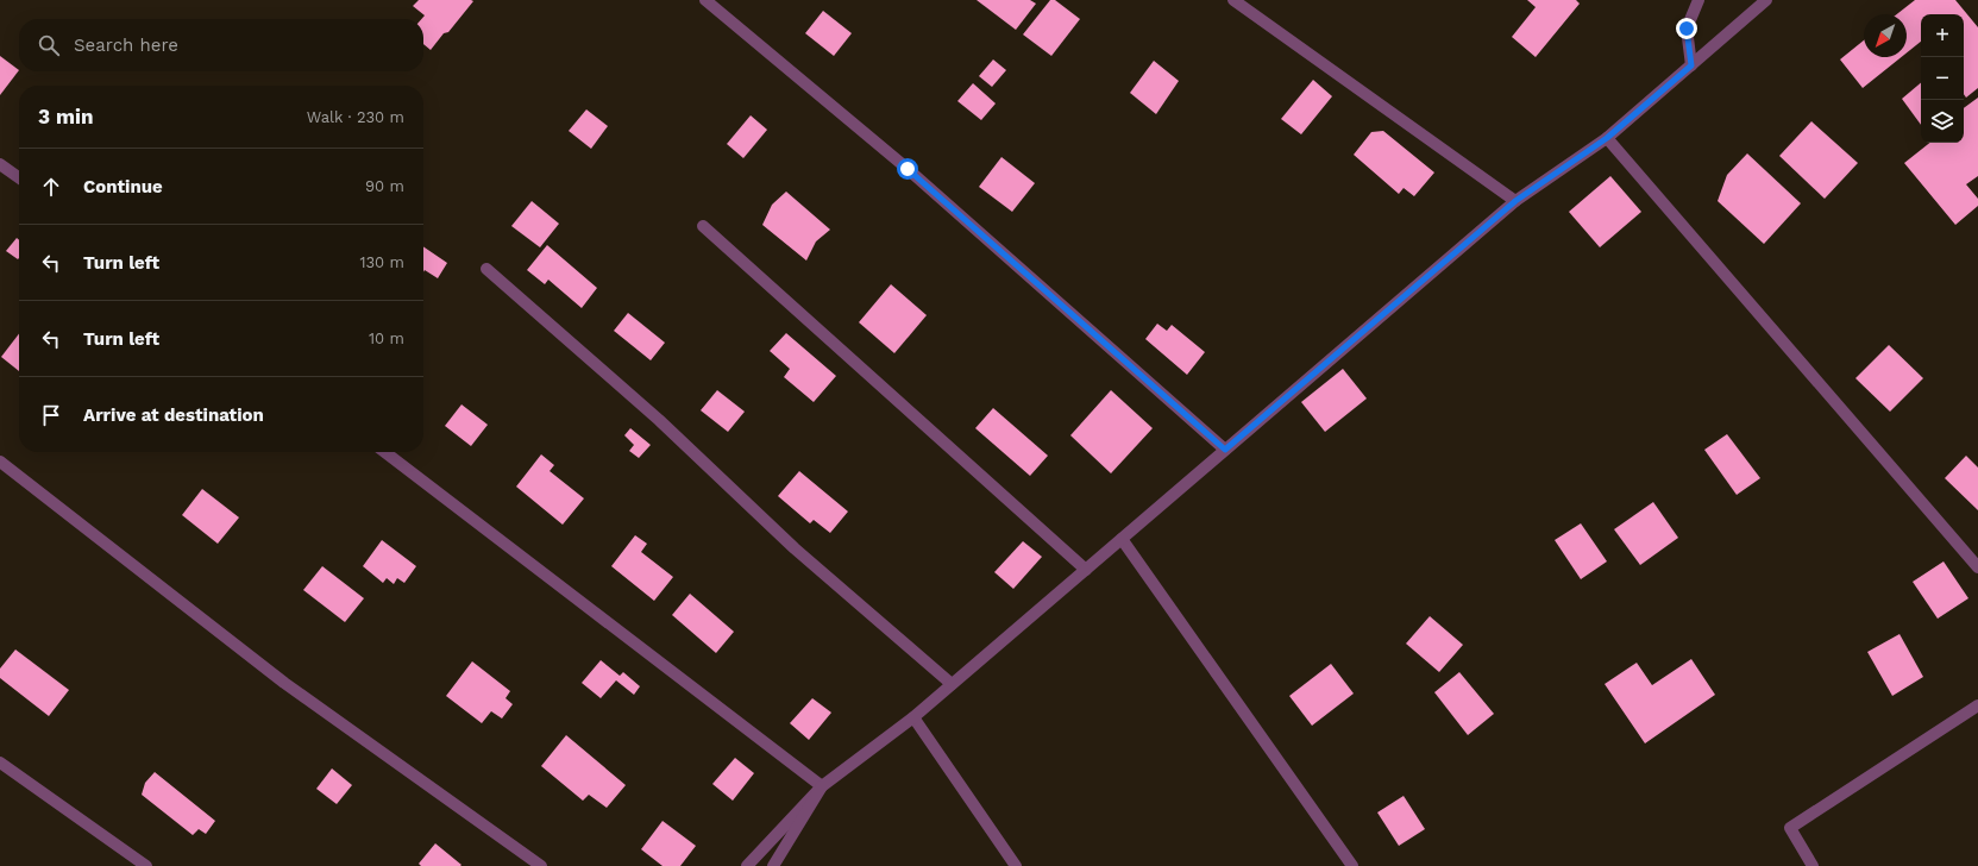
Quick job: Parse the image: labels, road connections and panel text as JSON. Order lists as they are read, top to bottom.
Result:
{
  "north": "bottom left",
  "page": {
    "map_buttons": ["+", "−"],
    "search": "Search here",
    "heading": ["3 min", "Walk · 230 m"],
    "list": [
      ["Continue", "90 m"],
      ["Turn left", "130 m"],
      ["Turn left", "10 m"],
      "Arrive at destination"
    ]
  }
}
